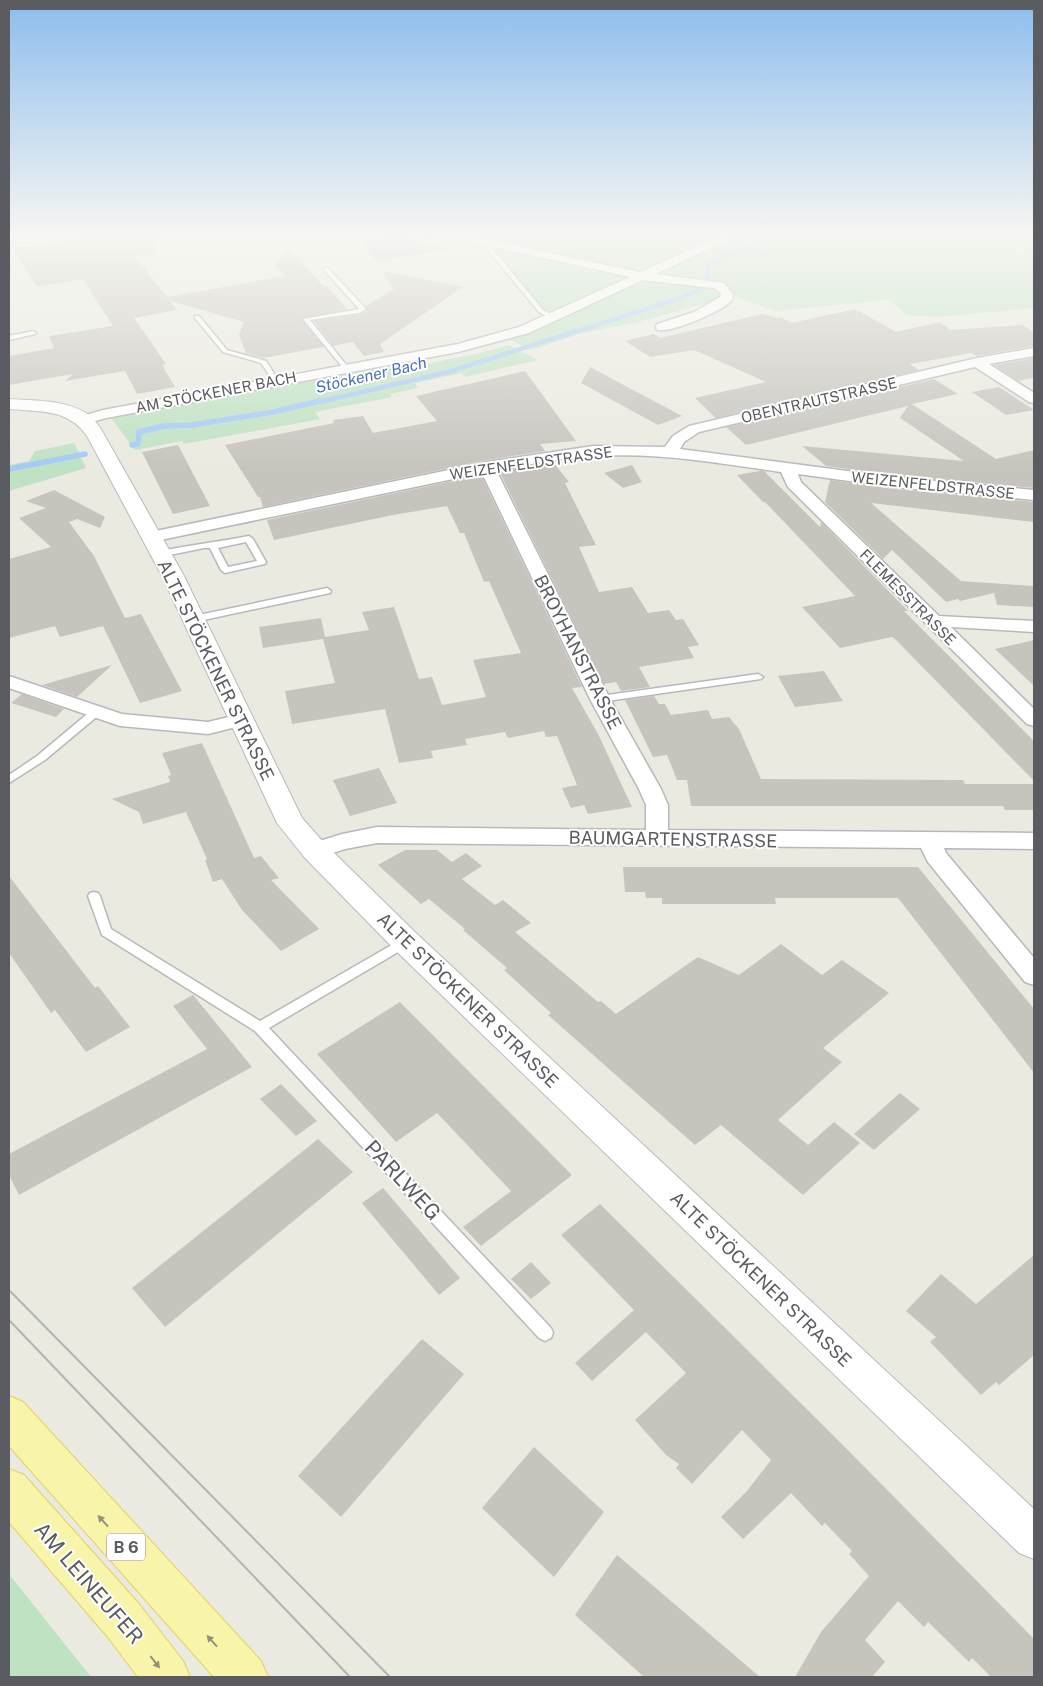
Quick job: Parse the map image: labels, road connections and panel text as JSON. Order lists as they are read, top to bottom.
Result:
{
  "streets": {
    "main road": ["B 6", "AM LEINEUFER"],
    "street": [
      "AM STÖCKENER BACH",
      "OBENTRAUTSTRASSE",
      "WEIZENFELDSTRASSE",
      "FLEMESSTRASSE",
      "BROYHANSTRASSE",
      "ALTE STÖCKENER STRASSE",
      "BAUMGARTENSTRASSE"
    ],
    "lane": ["PARLWEG"]
  },
  "crossings": [
    ["AM STÖCKENER BACH", "ALTE STÖCKENER STRASSE"],
    ["OBENTRAUTSTRASSE", "WEIZENFELDSTRASSE"],
    ["WEIZENFELDSTRASSE", "FLEMESSTRASSE"],
    ["WEIZENFELDSTRASSE", "BROYHANSTRASSE"],
    ["WEIZENFELDSTRASSE", "ALTE STÖCKENER STRASSE"],
    ["BROYHANSTRASSE", "BAUMGARTENSTRASSE"],
    ["ALTE STÖCKENER STRASSE", "BAUMGARTENSTRASSE"]
  ],
  "water": ["Stöckener Bach"]
}
